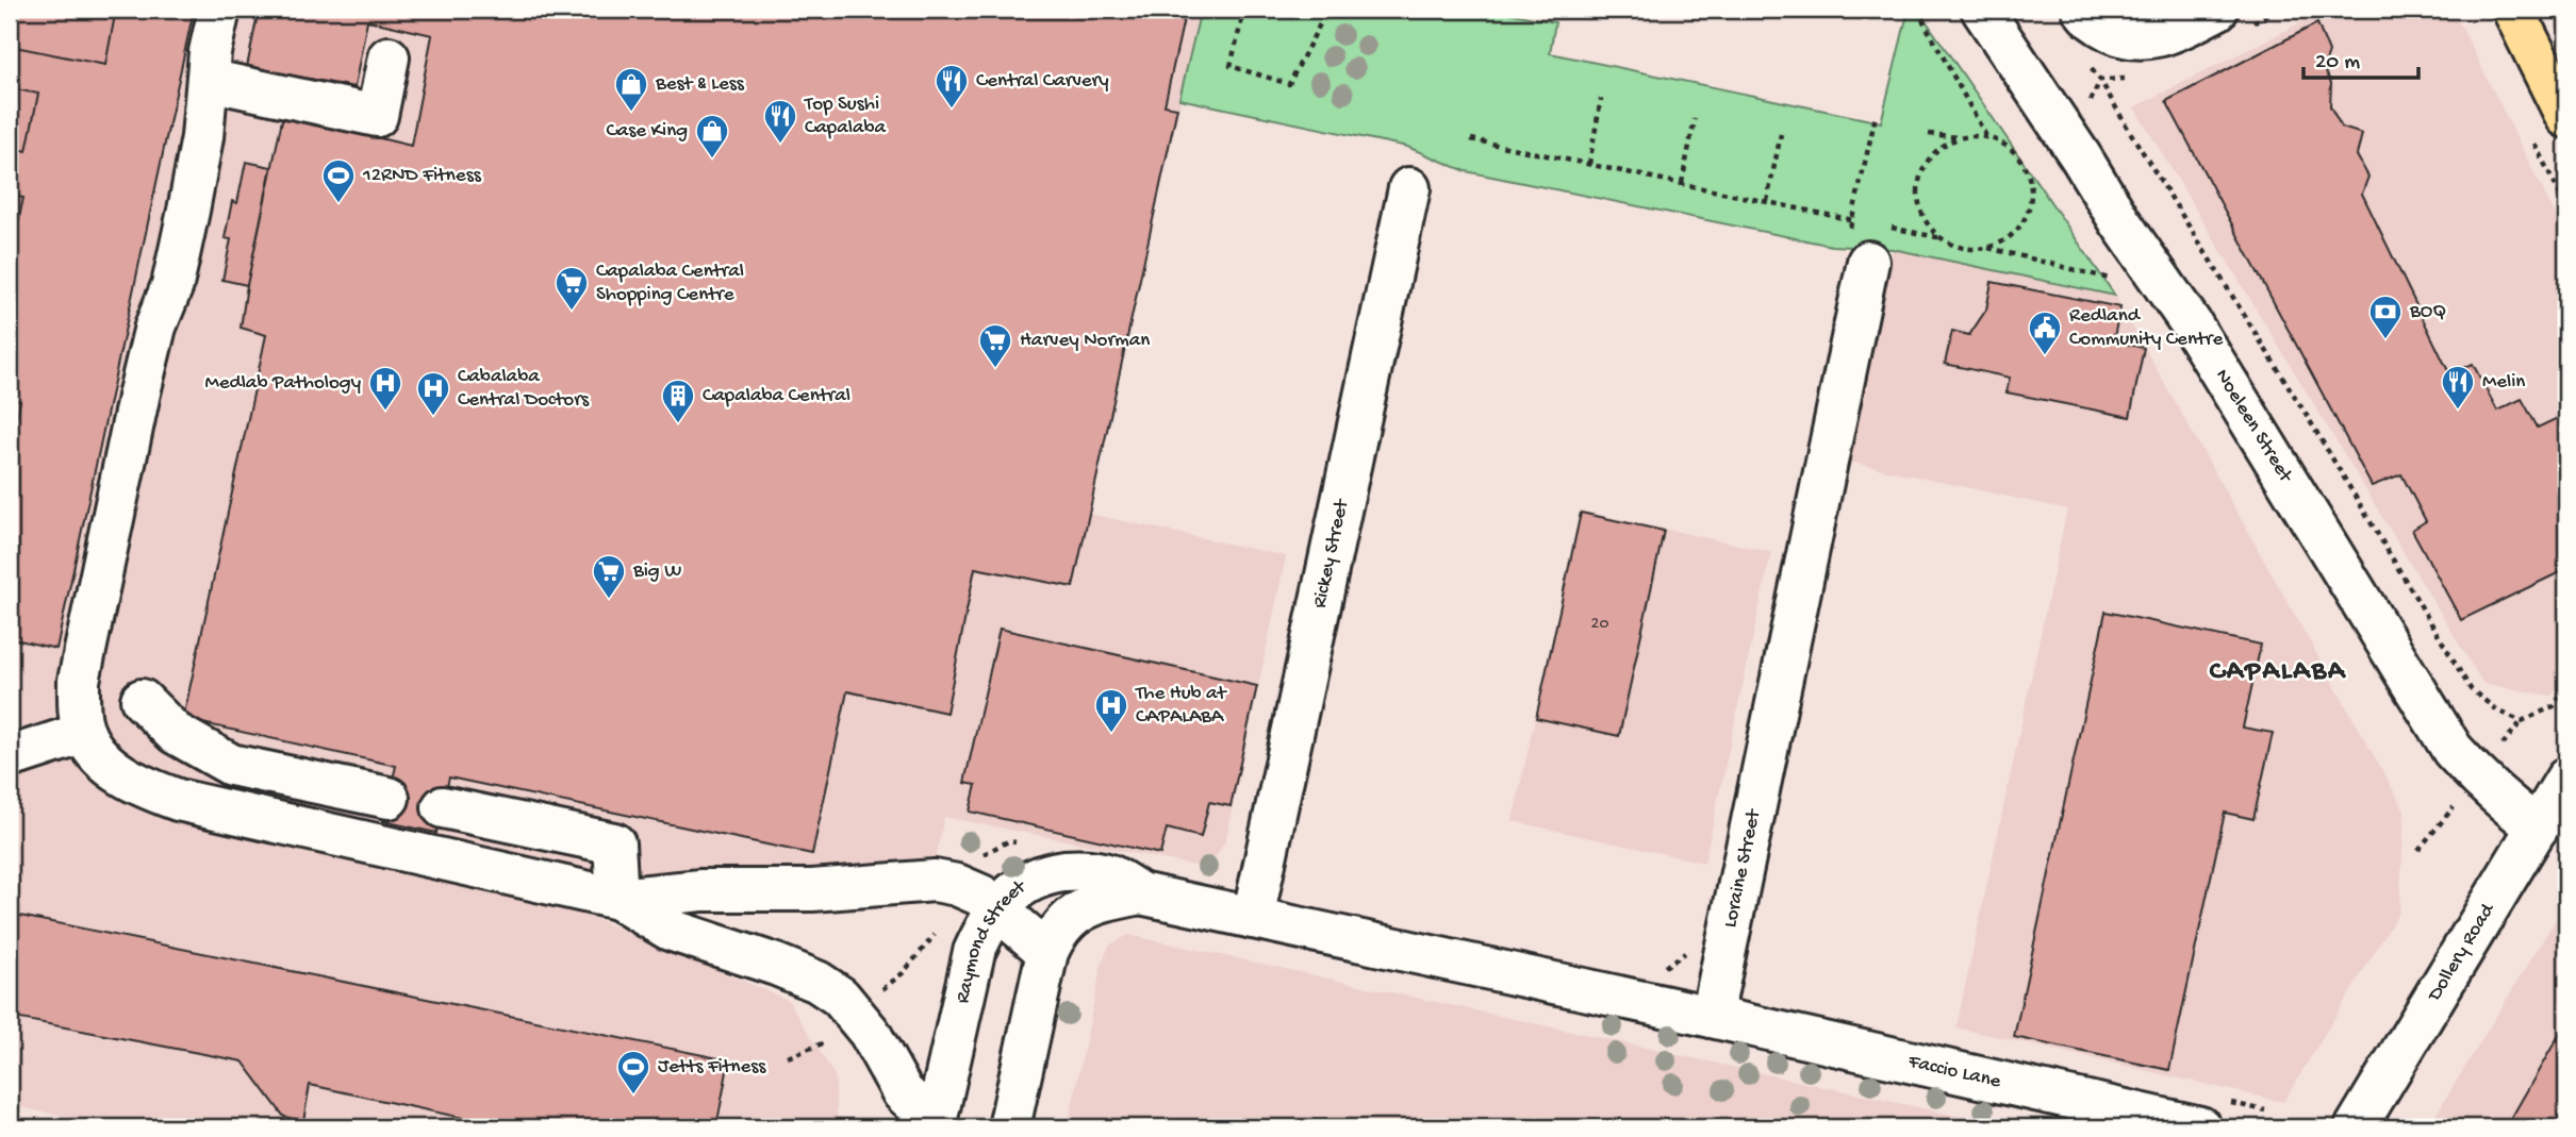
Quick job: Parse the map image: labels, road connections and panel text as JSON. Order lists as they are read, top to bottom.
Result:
{
  "streets": {
    "street": [
      "Noeleen Street",
      "Rickey Street",
      "Loraine Street",
      "Raymond Street",
      "Dollery Road",
      "Faccio Lane"
    ]
  },
  "crossings": [
    ["Noeleen Street", "Dollery Road"],
    ["Rickey Street", "Raymond Street"],
    ["Loraine Street", "Faccio Lane"]
  ],
  "districts": ["CAPALABA"],
  "places": {
    "restaurant": ["Central Carvery", "Top Sushi Capalaba", "Melin"],
    "shop": ["Best & Less", "Case King"],
    "sports": ["12RND Fitness", "Jetts Fitness"],
    "supermarket": ["Capalaba Central Shopping Centre", "Harvey Norman", "Big W"],
    "bank": ["BOQ"],
    "public building": ["Redland Community Centre"],
    "hospital": ["Medlab Pathology", "Cabalaba Central Doctors", "The Hub at CAPALABA"],
    "building": ["Capalaba Central"]
  },
  "house_numbers": ["20"],
  "scale_bar": "20 m"
}
